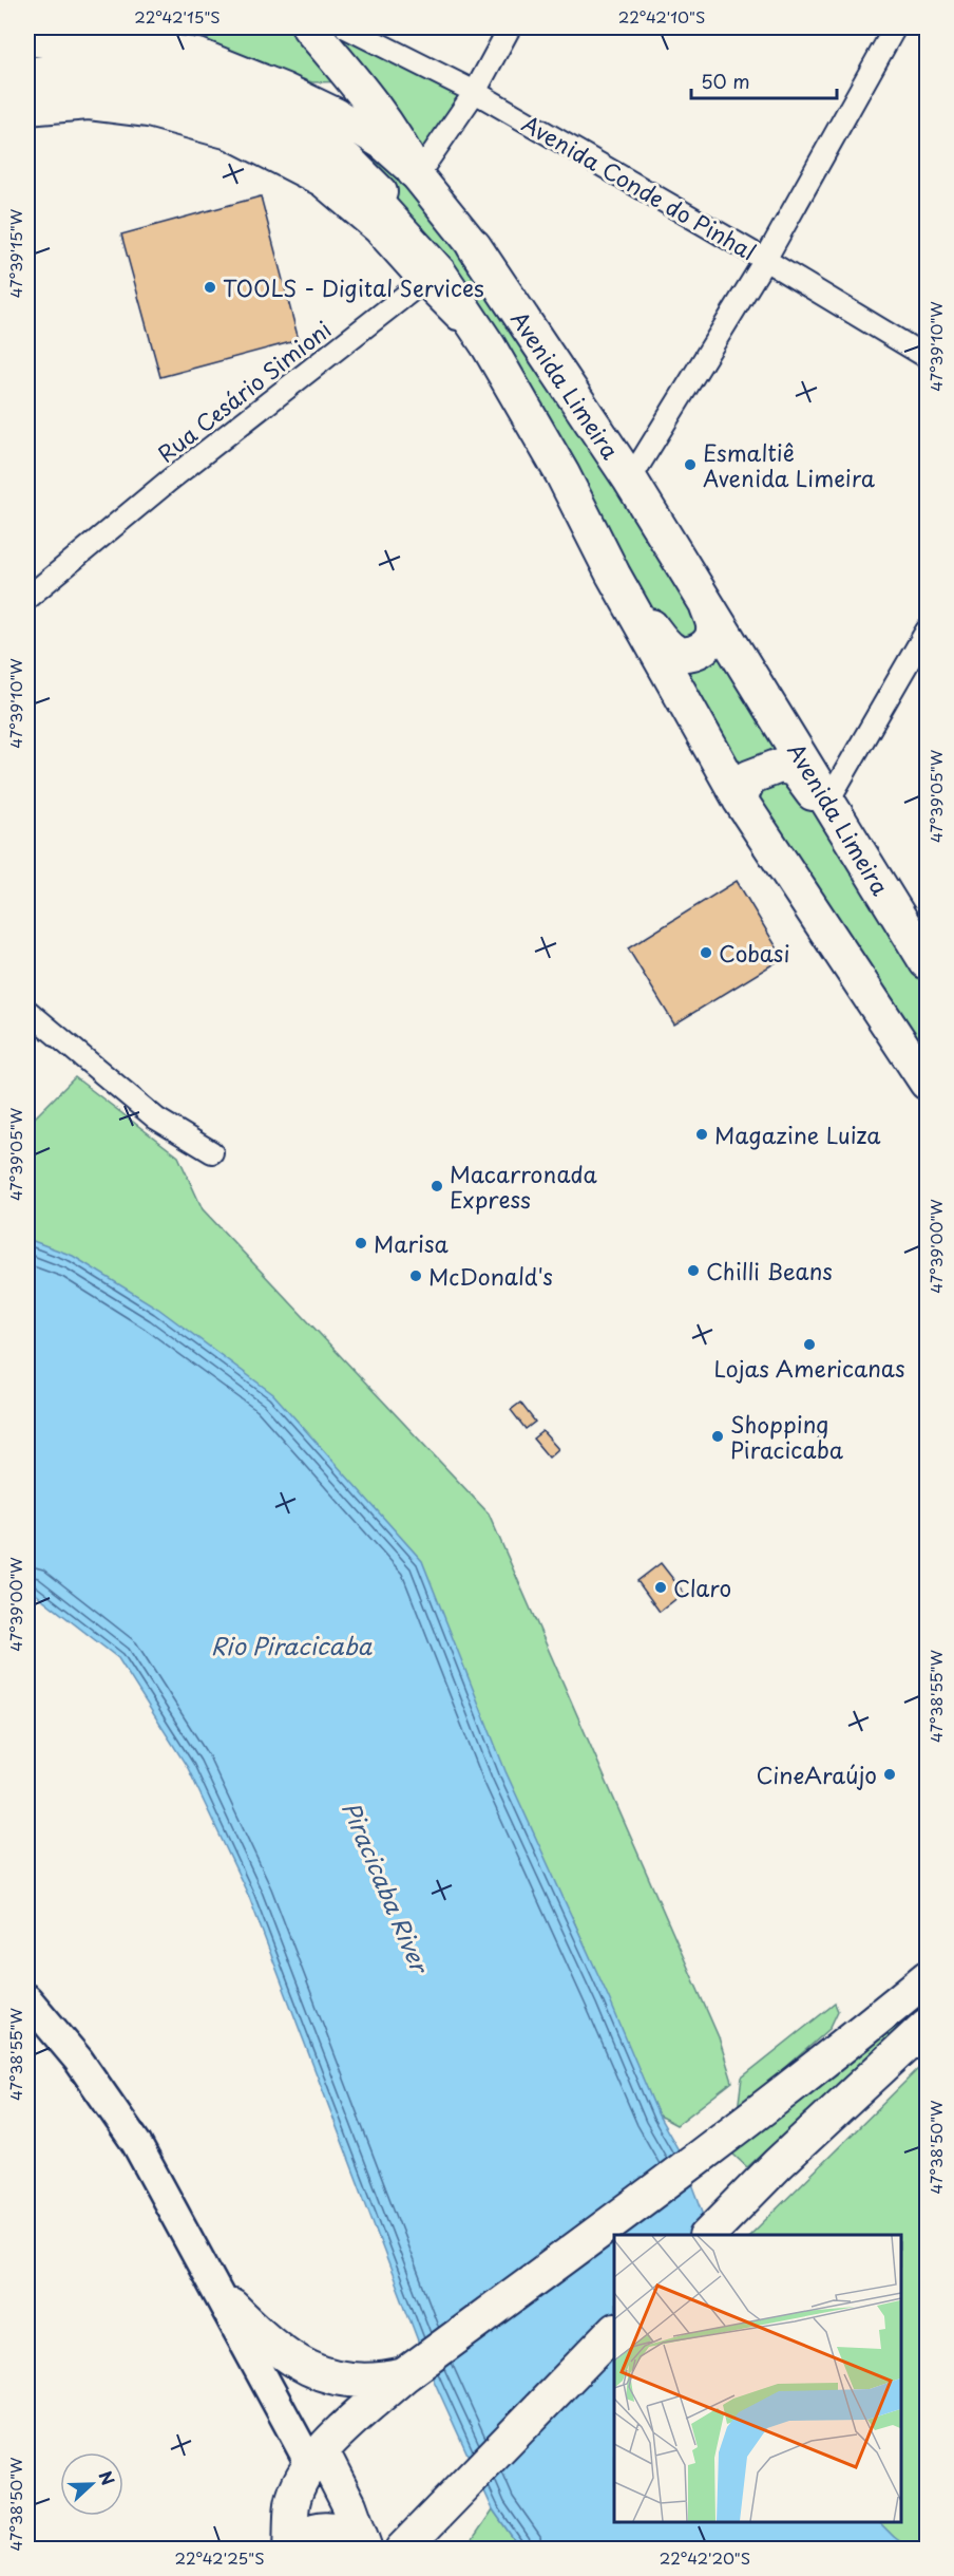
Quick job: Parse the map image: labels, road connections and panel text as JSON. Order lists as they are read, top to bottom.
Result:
{
  "streets": {
    "highway": ["Avenida Limeira"],
    "street": ["Avenida Conde do Pinhal", "Rua Cesário Simioni"]
  },
  "crossings": [
    ["Avenida Limeira", "Rua Cesário Simioni"]
  ],
  "water": ["Rio Piracicaba", "Piracicaba River"],
  "places": [
    "TOOLS - Digital Services",
    "Esmaltiê Avenida Limeira",
    "Cobasi",
    "Magazine Luiza",
    "Macarronada Express",
    "Marisa",
    "Chilli Beans",
    "McDonald's",
    "Lojas Americanas",
    "Shopping Piracicaba",
    "Claro",
    "CineAraújo"
  ],
  "scale_bar": "50 m",
  "north": "right",
  "coordinates": [
    "22°42'15\"S",
    "22°42'10\"S",
    "47°39'15\"W",
    "47°39'10\"W",
    "47°39'05\"W",
    "47°39'00\"W",
    "47°38'55\"W",
    "47°38'50\"W",
    "22°42'25\"S",
    "22°42'20\"S"
  ]
}
